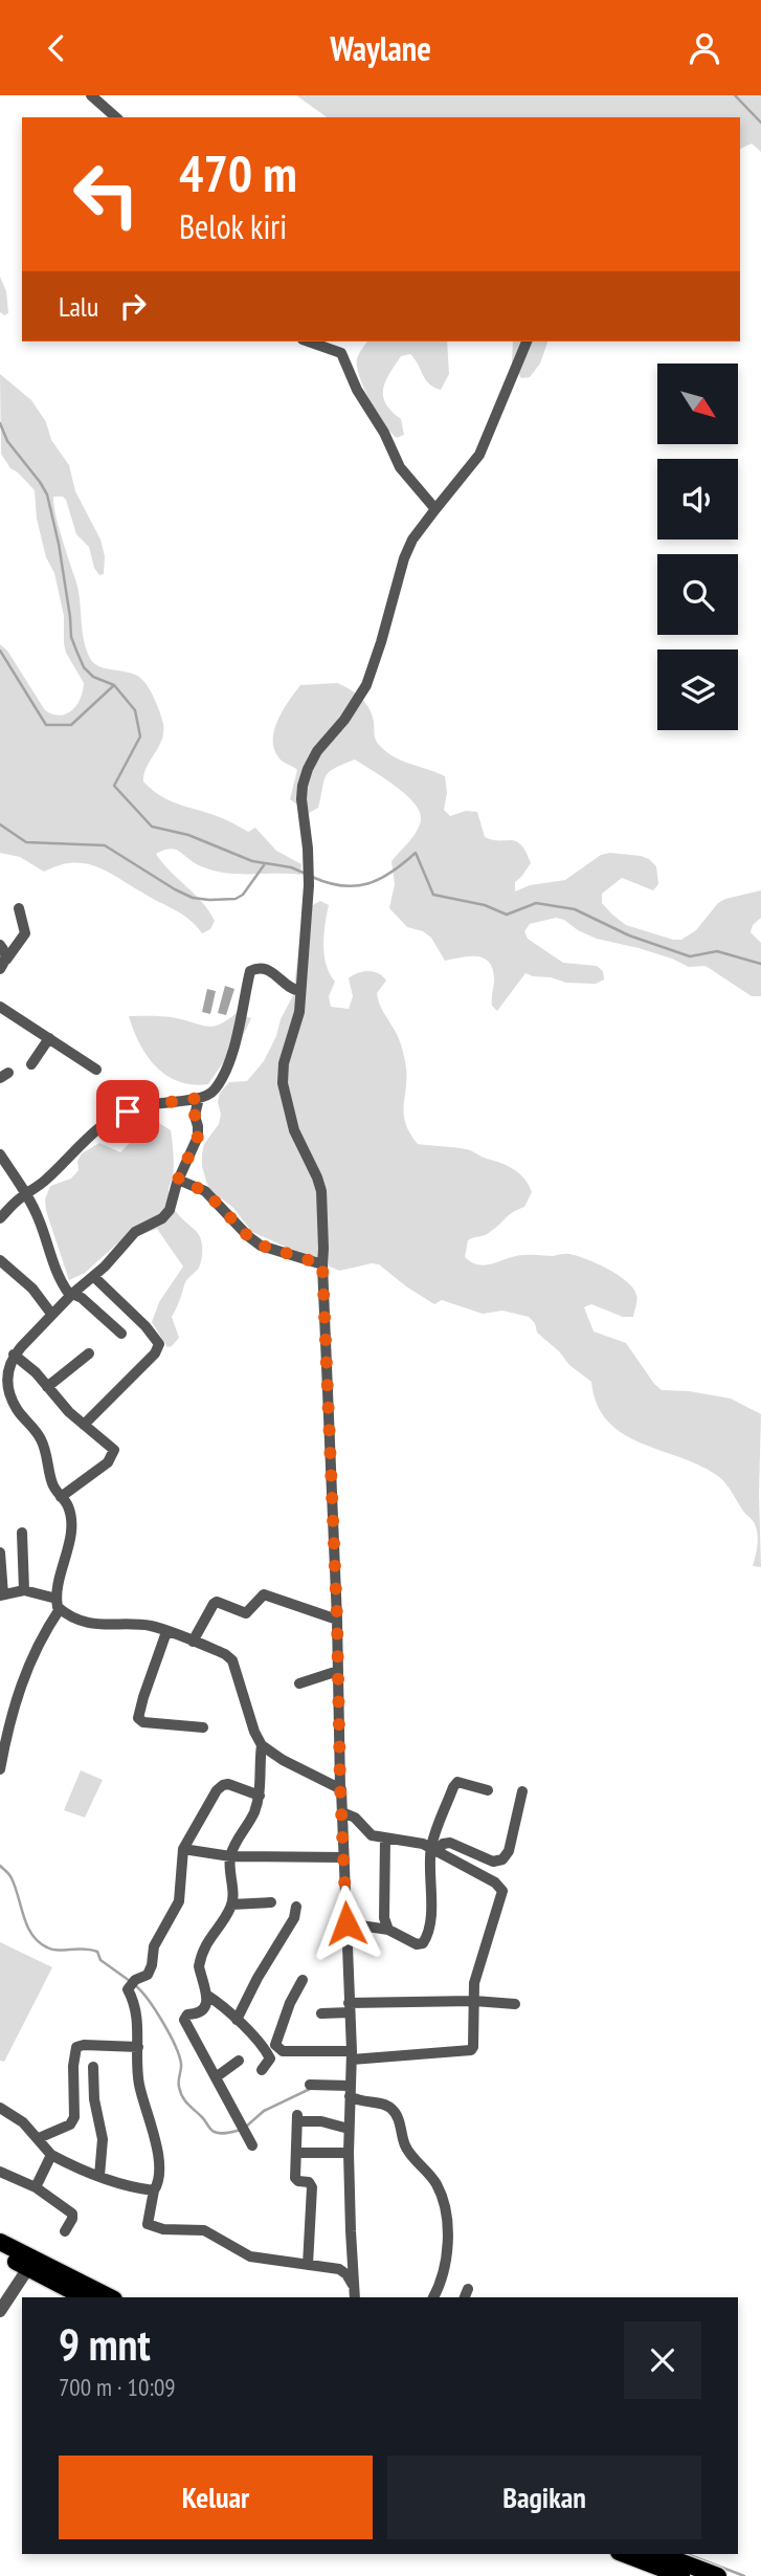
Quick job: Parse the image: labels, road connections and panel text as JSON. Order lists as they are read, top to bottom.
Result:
{
  "north": "bottom right",
  "page": {
    "header": "Waylane",
    "turn": ["470 m", "Belok kiri"],
    "then": "Lalu",
    "heading": ["9 mnt", "700 m · 10:09"],
    "buttons": ["Keluar", "Bagikan"]
  }
}
